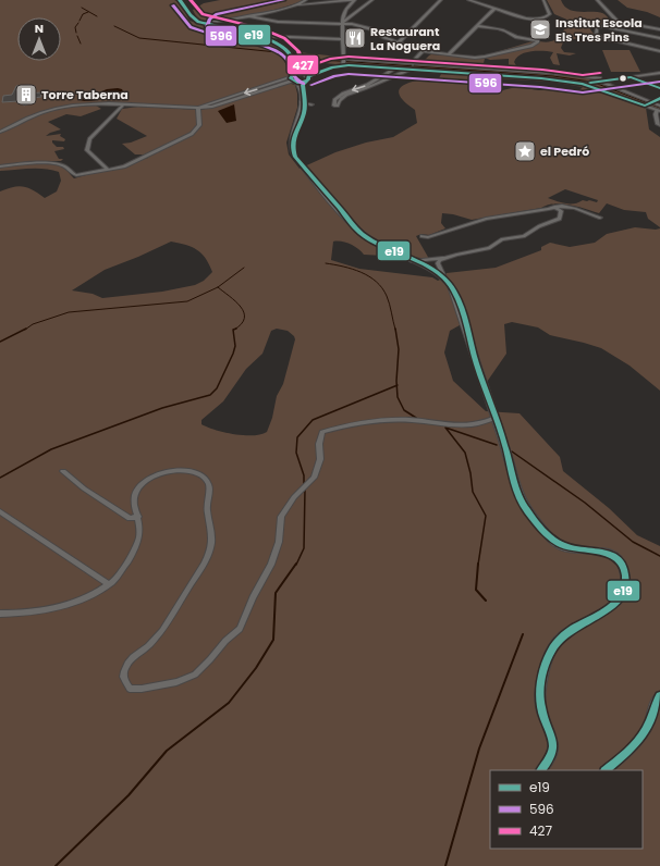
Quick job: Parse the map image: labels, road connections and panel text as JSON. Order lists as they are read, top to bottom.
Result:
{
  "places": {
    "school or university": ["Institut Escola Els Tres Pins"],
    "restaurant": ["Restaurant La Noguera"],
    "building": ["Torre Taberna"],
    "place": ["el Pedró"]
  },
  "lines": ["transit line e19", "transit line 596", "transit line 427"],
  "legend": ["e19", "596", "427"],
  "north": "top"
}
